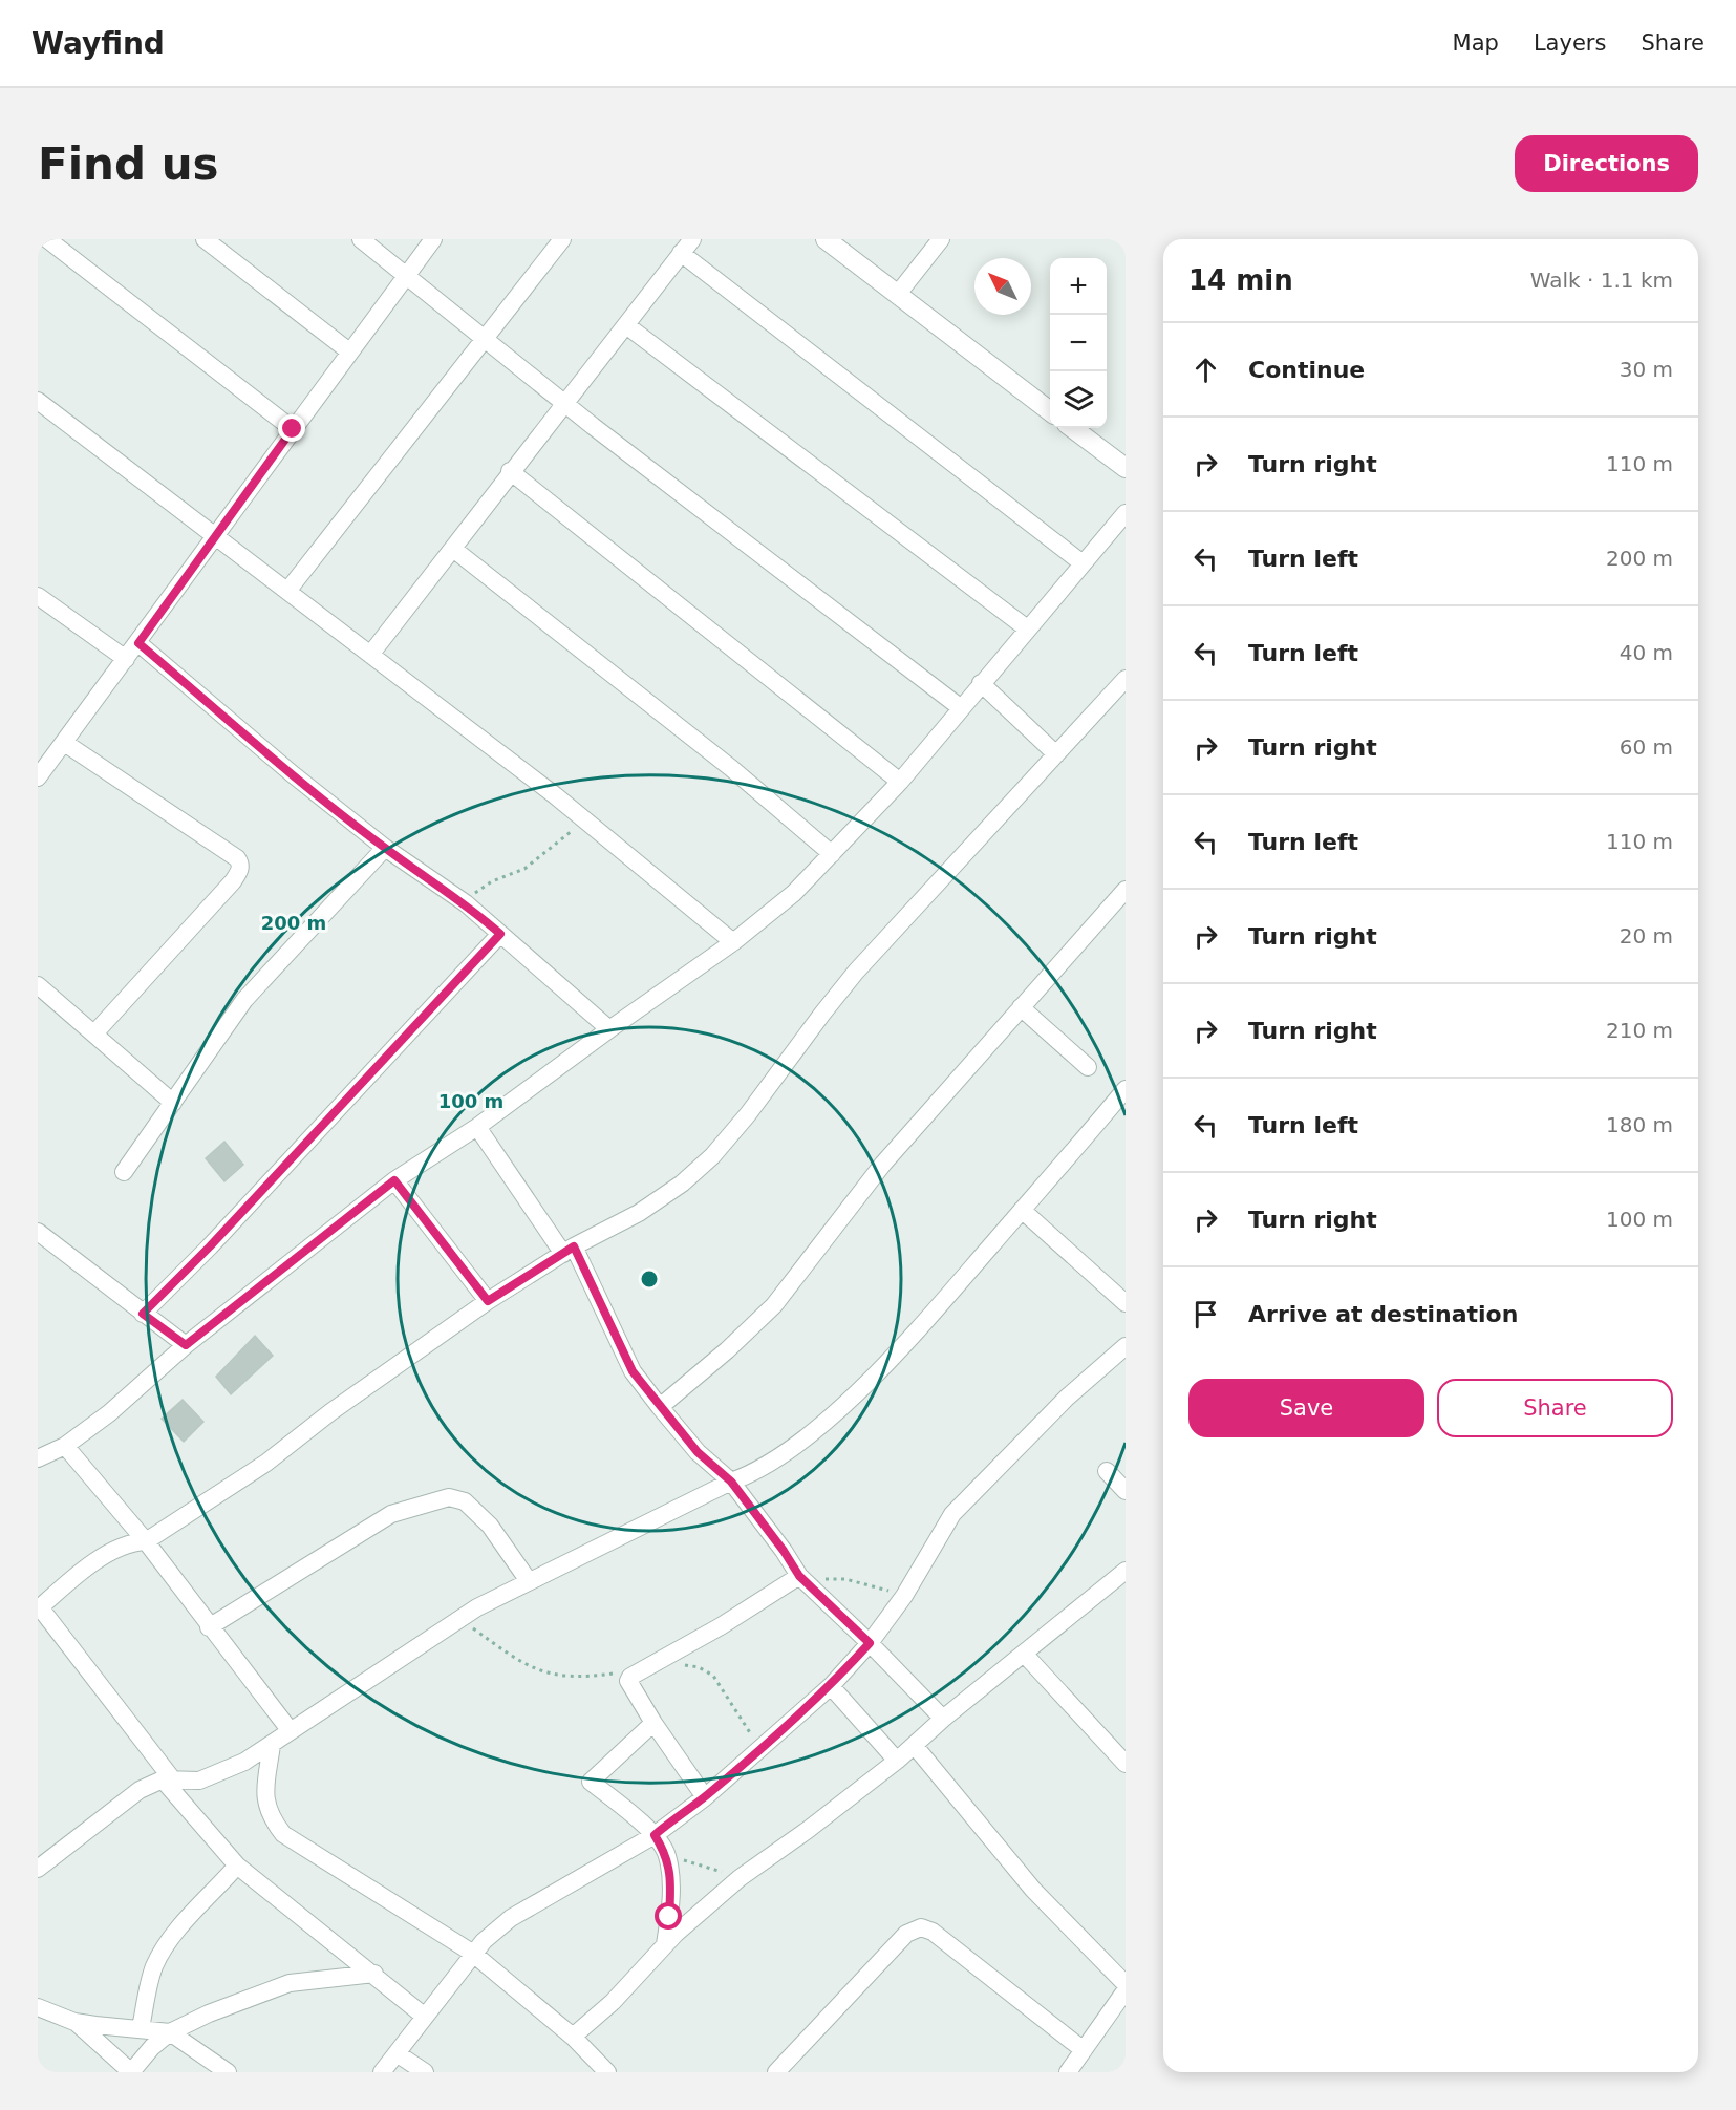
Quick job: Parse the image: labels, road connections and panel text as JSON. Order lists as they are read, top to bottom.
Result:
{
  "north": "top left",
  "page": {
    "header": "Wayfind",
    "nav": ["Map", "Layers", "Share"],
    "buttons": [
      "Directions",
      ["Save", "Share"]
    ],
    "title": "Find us",
    "heading": ["14 min", "Walk · 1.1 km"],
    "map_buttons": ["+", "−"],
    "list": [
      ["Continue", "30 m"],
      ["Turn right", "110 m"],
      ["Turn left", "200 m"],
      ["Turn left", "40 m"],
      ["Turn right", "60 m"],
      ["Turn left", "110 m"],
      ["Turn right", "20 m"],
      ["Turn right", "210 m"],
      ["Turn left", "180 m"],
      ["Turn right", "100 m"],
      "Arrive at destination"
    ]
  },
  "rings": ["200 m", "100 m"]
}
